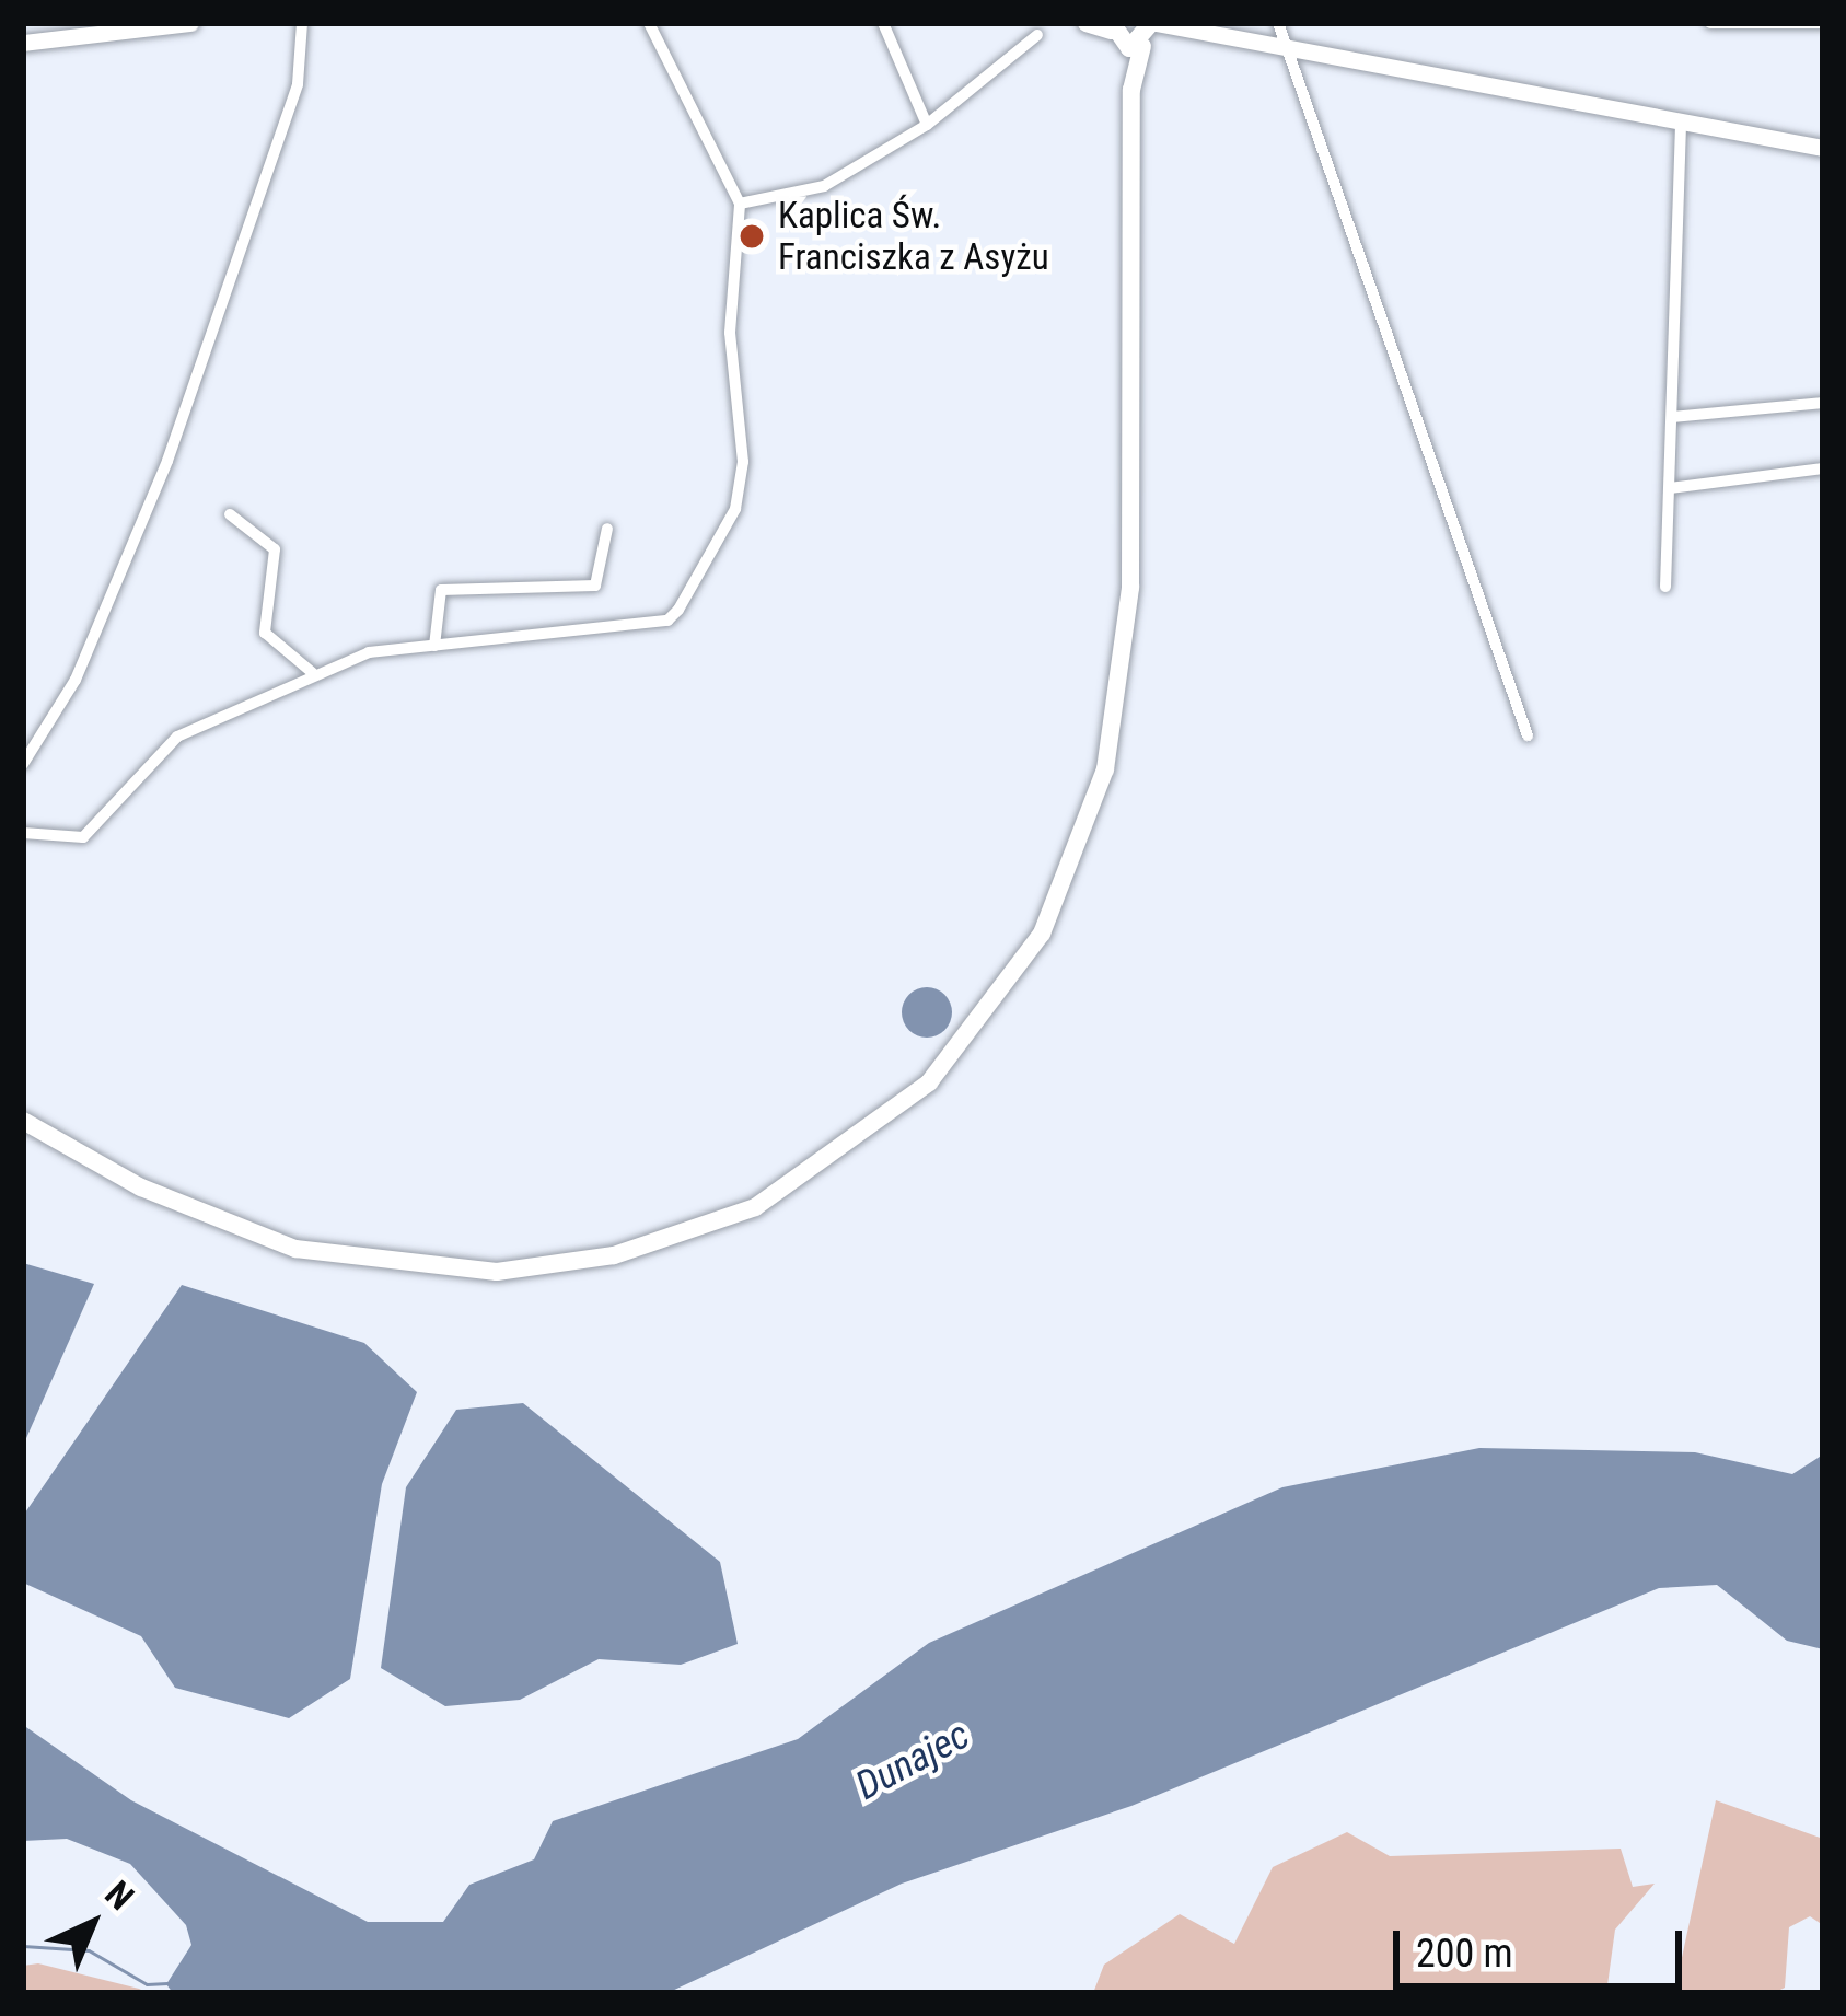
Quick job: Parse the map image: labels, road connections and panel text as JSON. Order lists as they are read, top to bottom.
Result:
{
  "water": ["Dunajec"],
  "places": ["Kaplica Św. Franciszka z Asyżu"],
  "scale_bar": "200 m",
  "north": "top right"
}
